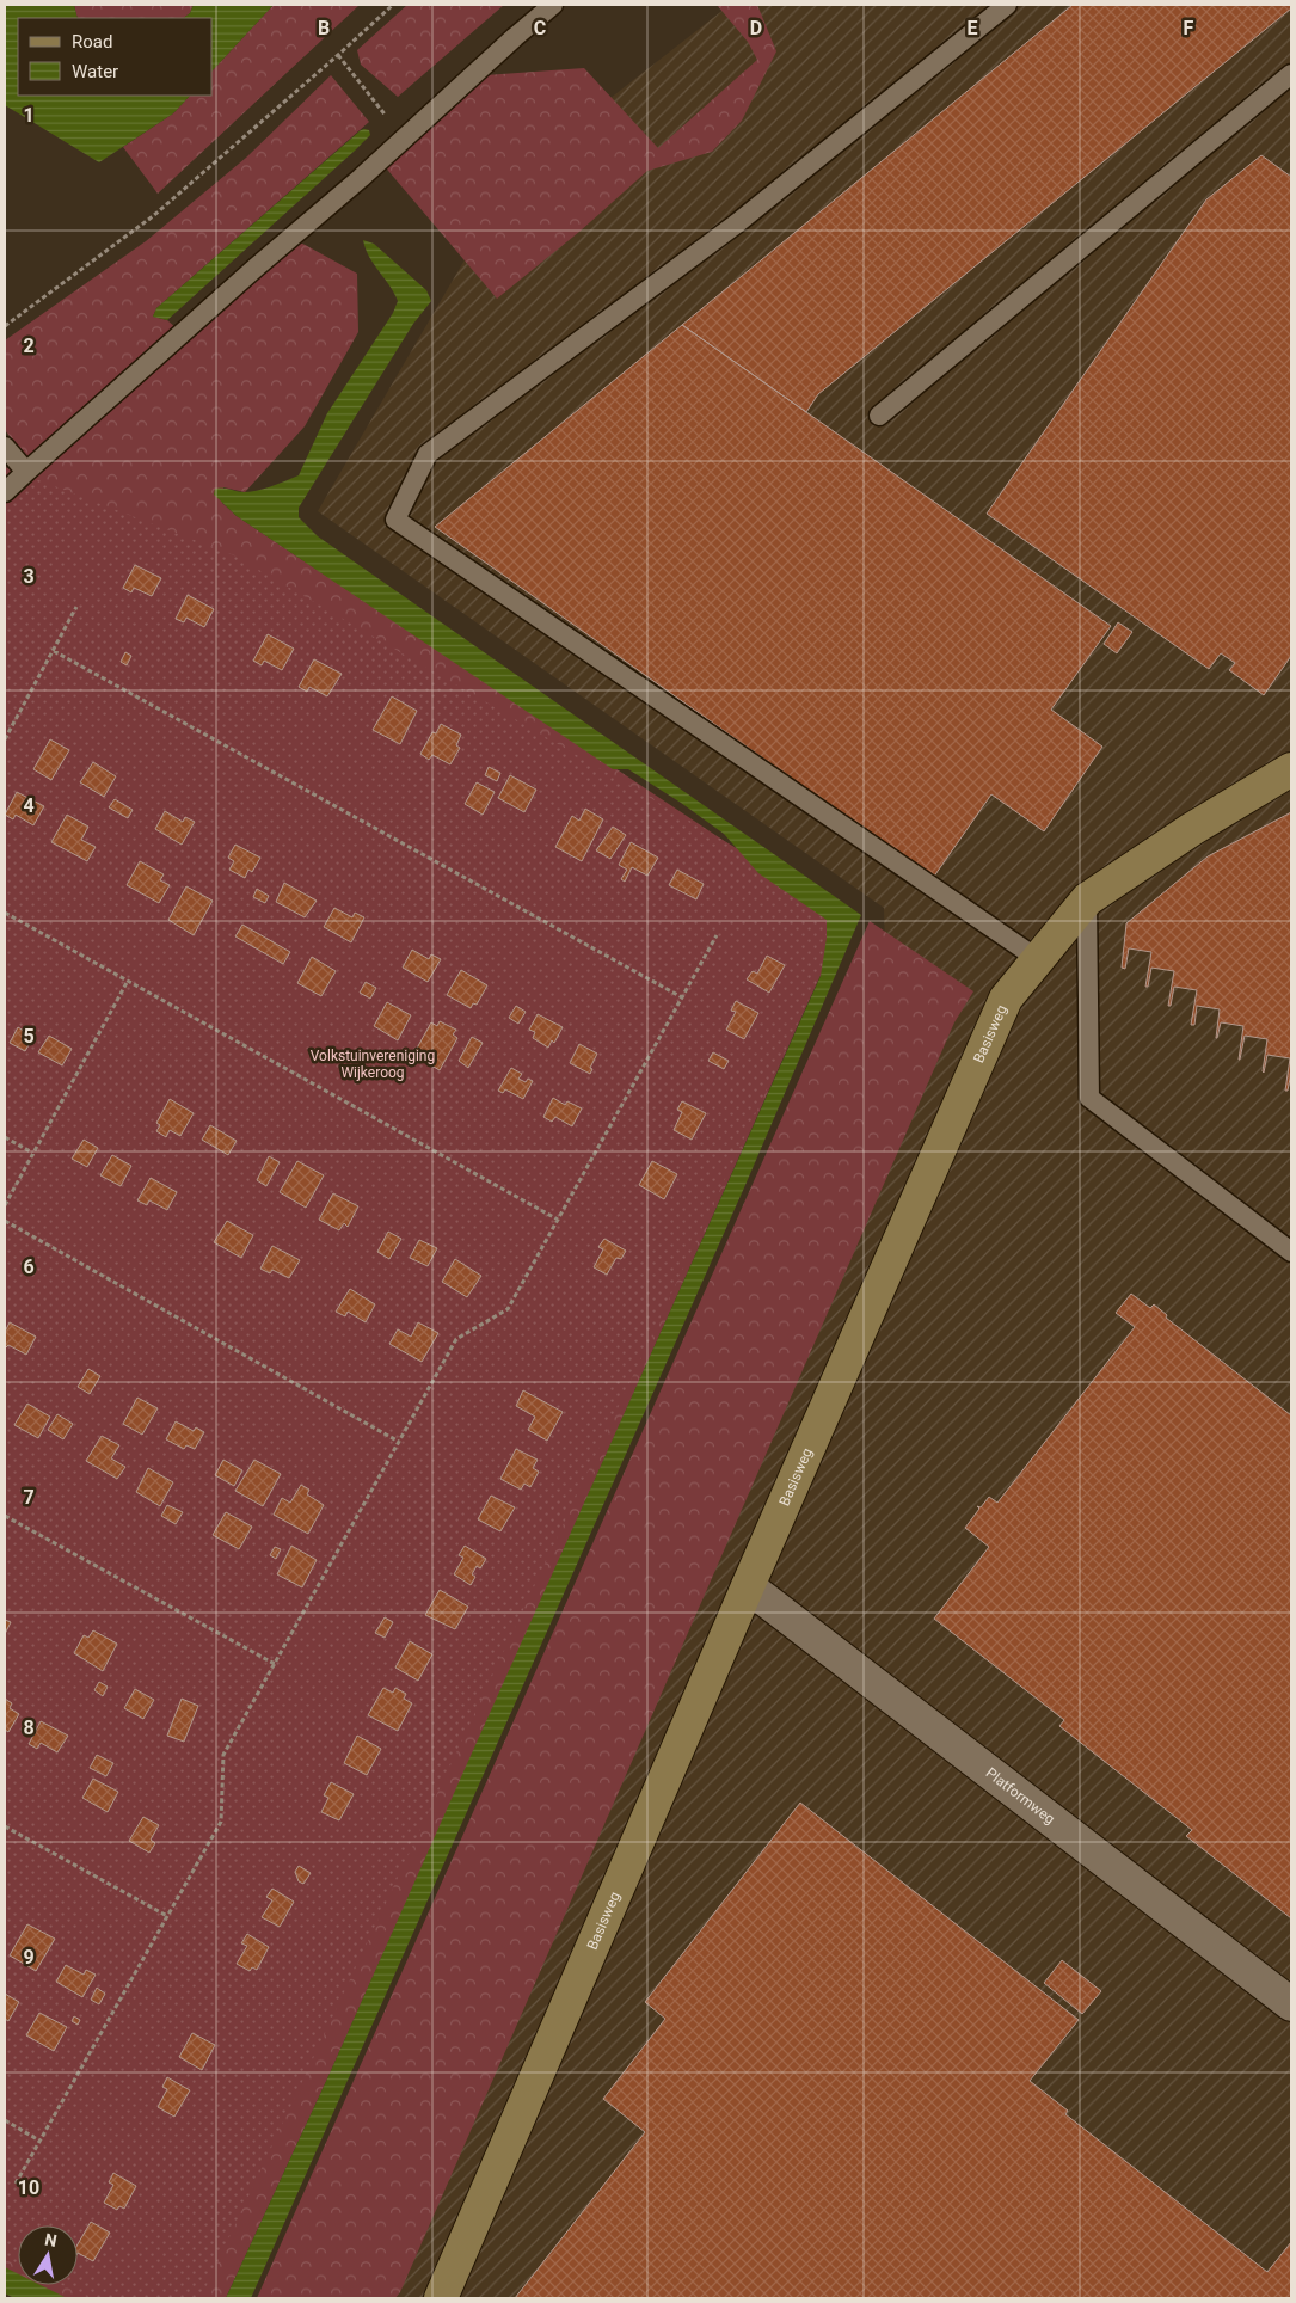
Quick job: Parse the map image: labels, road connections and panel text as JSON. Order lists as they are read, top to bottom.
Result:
{
  "streets": {
    "street": ["Basisweg", "Platformweg"]
  },
  "crossings": [
    ["Basisweg", "Platformweg"]
  ],
  "parks": ["Volkstuinvereniging Wijkeroog"],
  "legend": ["Road", "Water"],
  "north": "top",
  "grid": {
    "columns": [
      "B",
      "C",
      "D",
      "E",
      "F"
    ],
    "rows": [
      "1",
      "2",
      "3",
      "4",
      "5",
      "6",
      "7",
      "8",
      "9",
      "10"
    ]
  }
}
